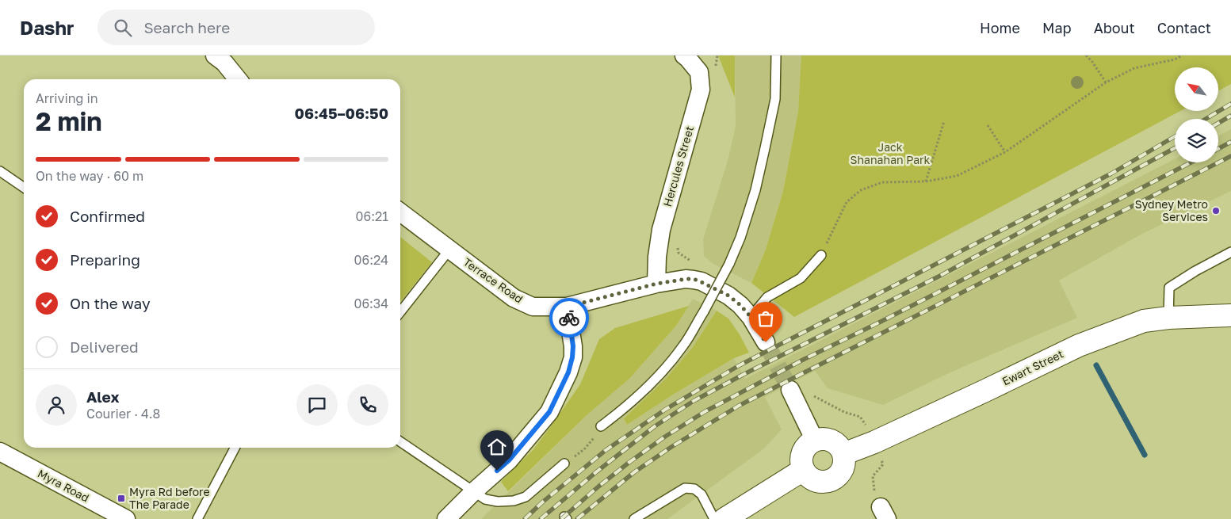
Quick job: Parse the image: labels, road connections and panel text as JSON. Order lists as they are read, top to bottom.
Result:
{
  "streets": {
    "street": [
      "Hercules Street",
      "Terrace Road",
      "Ewart Street",
      "Myra Road"
    ]
  },
  "crossings": [
    ["Hercules Street", "Terrace Road"]
  ],
  "parks": ["Jack Shanahan Park"],
  "places": {
    "other": ["Sydney Metro Services"],
    "transit": ["Myra Rd before The Parade"]
  },
  "north": "top left",
  "page": {
    "header": "Dashr",
    "search": "Search here",
    "nav": [
      "Home",
      "Map",
      "About",
      "Contact"
    ],
    "heading": ["2 min", "Arriving in", "06:45–06:50"],
    "panel": ["Alex", "Courier · 4.8"],
    "bar": "On the way · 60 m",
    "list": [
      ["Confirmed", "06:21"],
      ["Preparing", "06:24"],
      ["On the way", "06:34"],
      "Delivered"
    ]
  }
}
